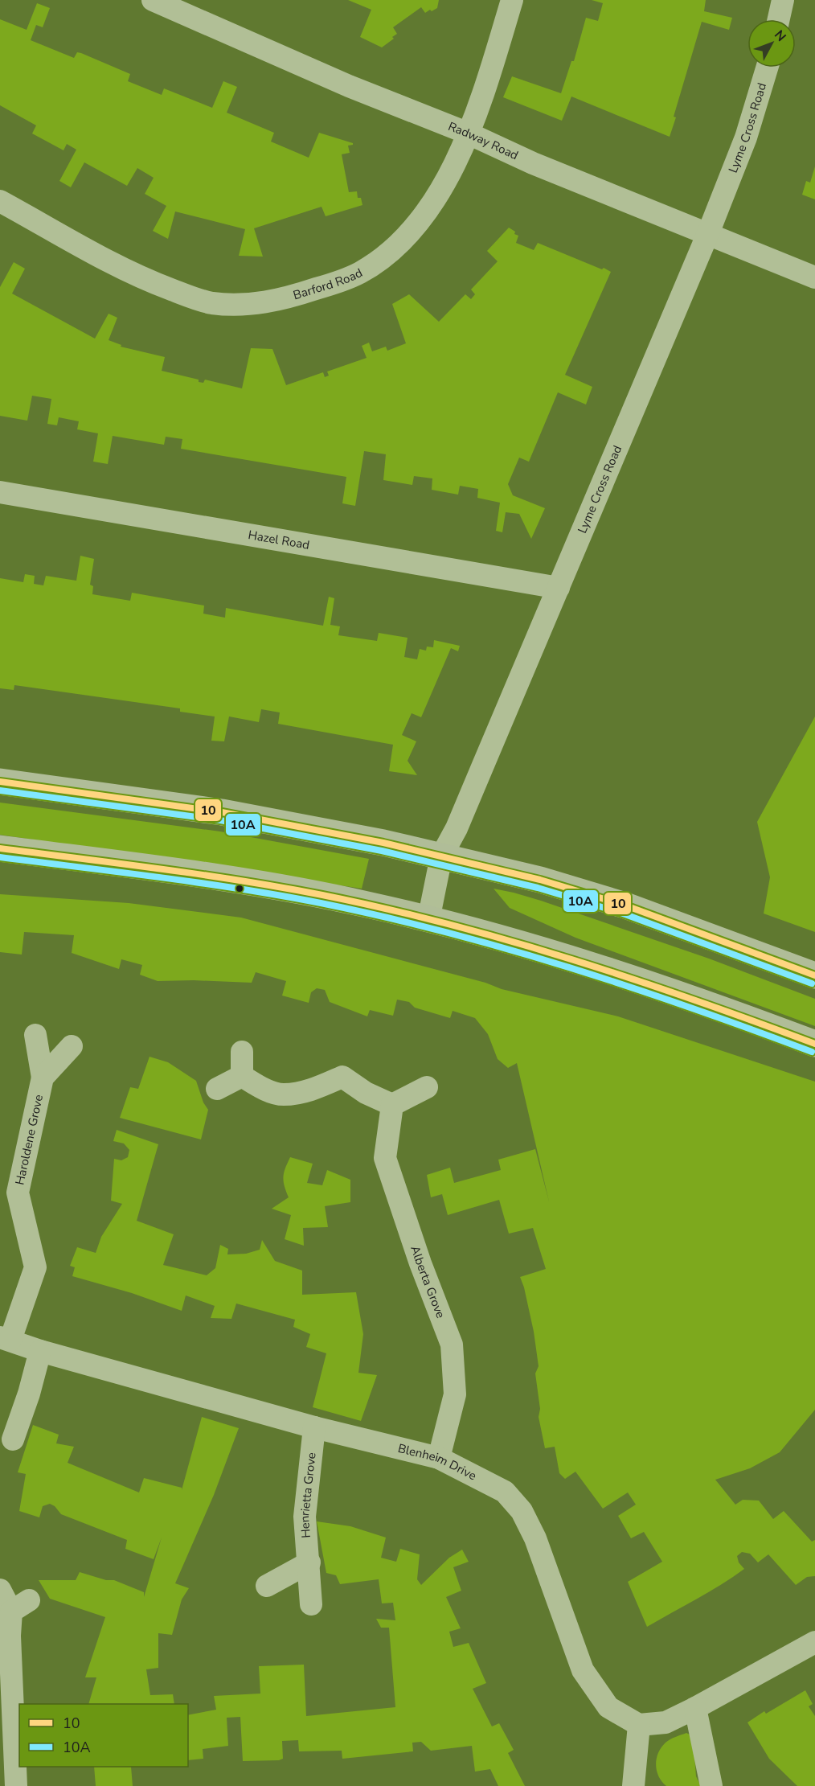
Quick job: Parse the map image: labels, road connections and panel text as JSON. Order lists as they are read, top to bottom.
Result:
{
  "streets": {
    "street": [
      "Lyme Cross Road",
      "Radway Road",
      "Barford Road",
      "Hazel Road",
      "Haroldene Grove",
      "Alberta Grove",
      "Blenheim Drive",
      "Henrietta Grove"
    ]
  },
  "crossings": [
    ["Lyme Cross Road", "Radway Road"],
    ["Lyme Cross Road", "Hazel Road"],
    ["Radway Road", "Barford Road"],
    ["Haroldene Grove", "Blenheim Drive"],
    ["Alberta Grove", "Blenheim Drive"],
    ["Blenheim Drive", "Henrietta Grove"]
  ],
  "lines": ["transit line 10", "transit line 10A"],
  "legend": ["10", "10A"],
  "north": "top right"
}
